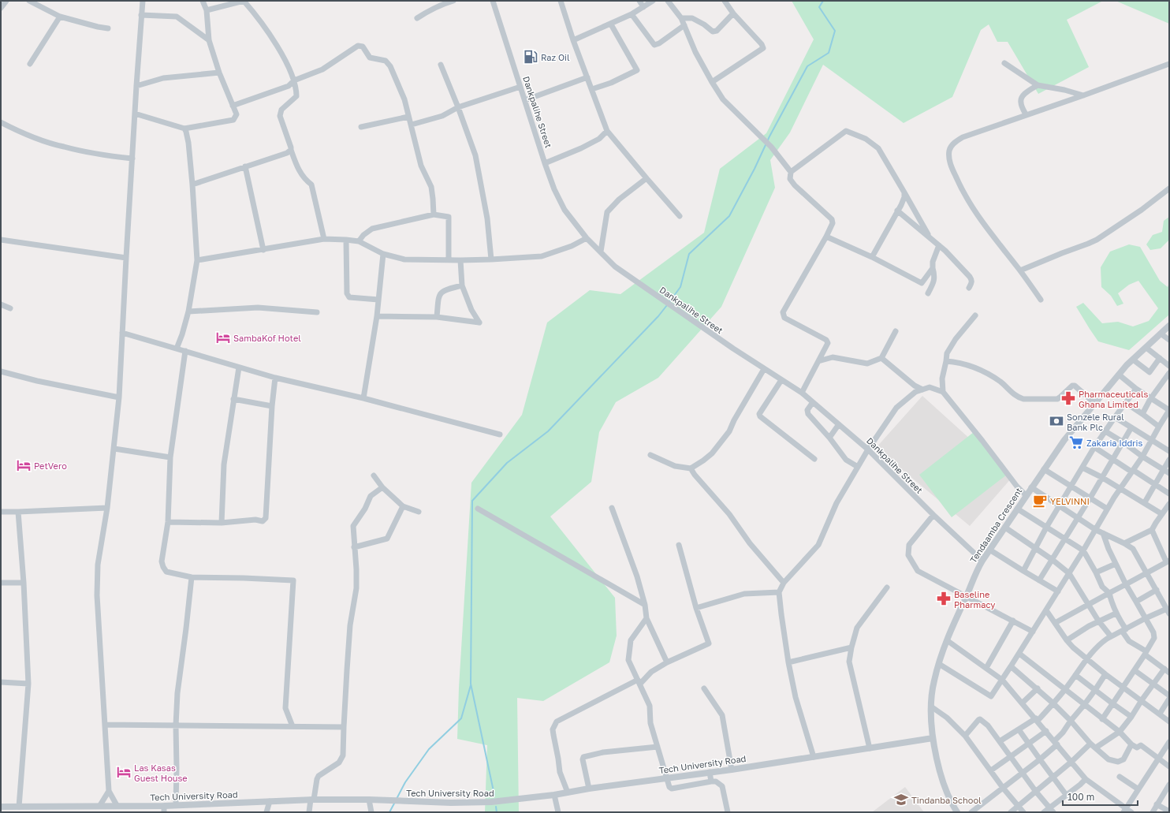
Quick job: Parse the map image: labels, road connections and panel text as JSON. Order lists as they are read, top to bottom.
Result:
{
  "streets": {
    "street": ["Dankpalihe Street", "Tendaamba Crescent", "Tech University Road"]
  },
  "crossings": [
    ["Dankpalihe Street", "Tendaamba Crescent"],
    ["Tendaamba Crescent", "Tech University Road"]
  ],
  "places": {
    "fuel station": ["Raz Oil"],
    "hotel": ["SambaKof Hotel", "PetVero", "Las Kasas Guest House"],
    "pharmacy": ["Pharmaceuticals Ghana Limited", "Baseline Pharmacy"],
    "bank": ["Sonzele Rural Bank Plc"],
    "supermarket": ["Zakaria Iddris"],
    "cafe": ["YELVINNI"],
    "school or university": ["Tindanba School"]
  },
  "scale_bar": "100 m"
}
